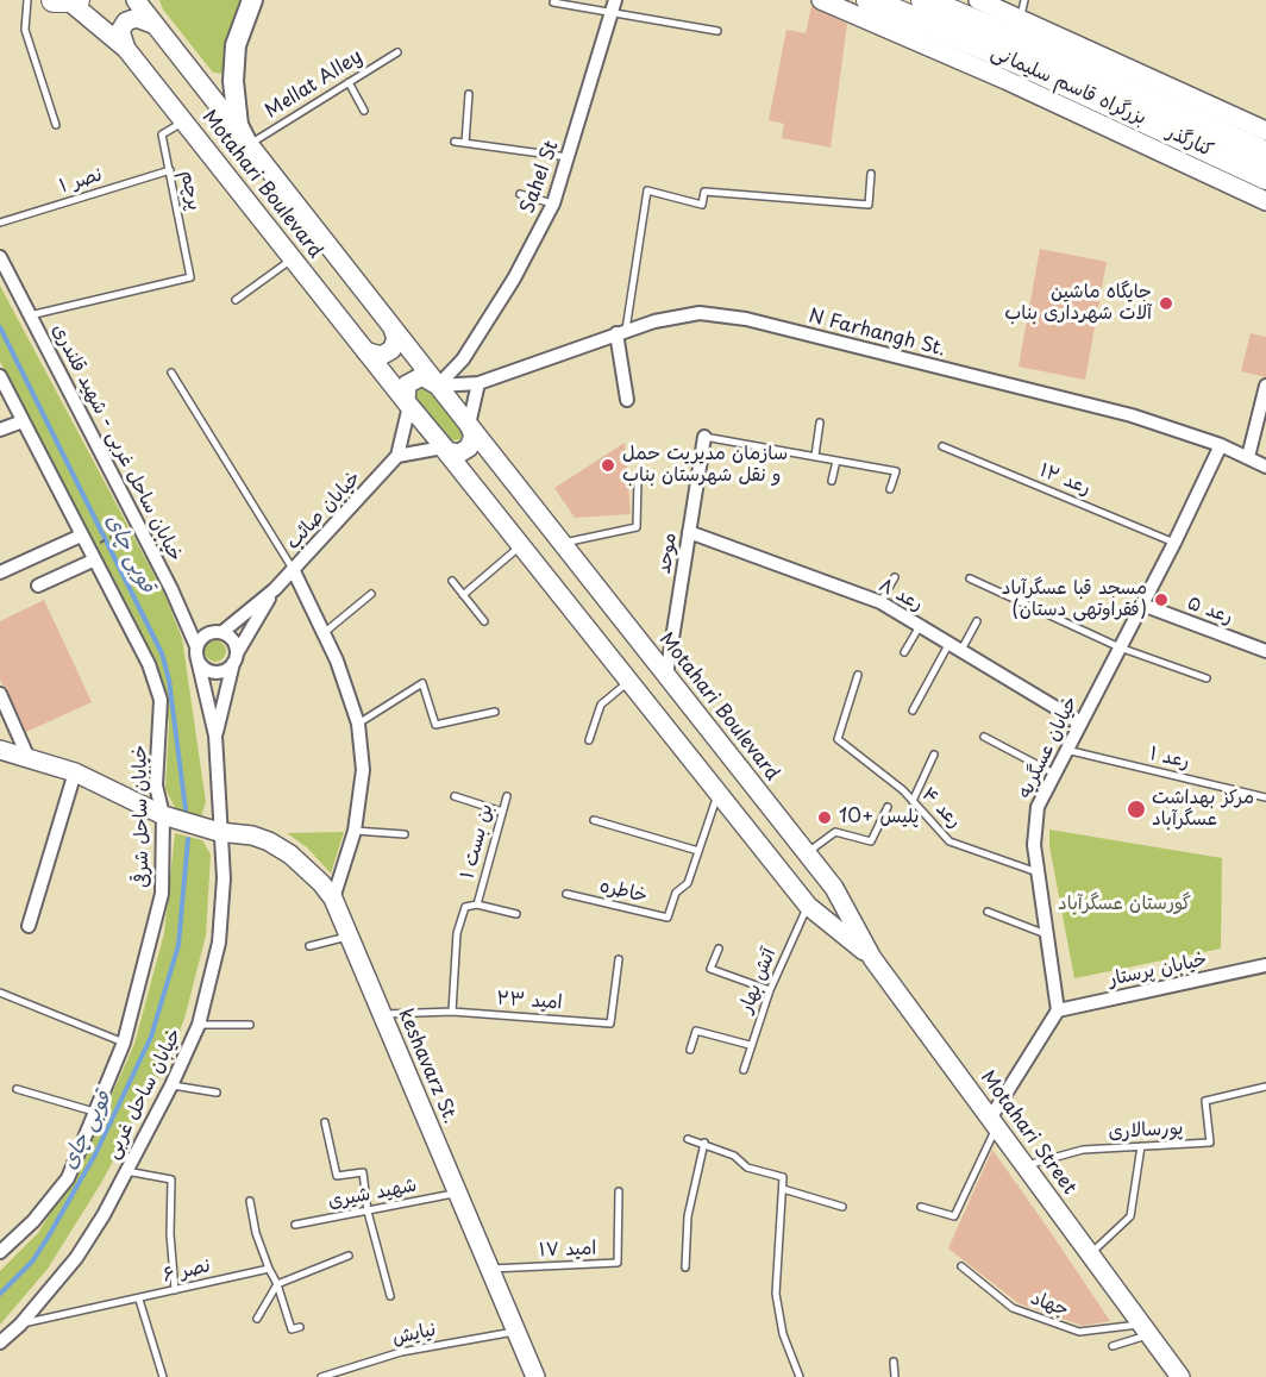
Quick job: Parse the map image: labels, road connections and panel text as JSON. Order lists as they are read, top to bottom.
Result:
{
  "streets": {
    "highway": ["بزرگراه قاسم سلیمانی"],
    "main road": [
      "کنارگذر",
      "Motahari Boulevard",
      "keshavarz St.",
      "Motahari Street"
    ],
    "street": [
      "Sahel St",
      "N Farhangh St.",
      "خیابان ساحل غربی - شهید قلندری",
      "خیابان صائب",
      "موحد",
      "رعد ۸",
      "رعد ۵",
      "خیابان عسگریه",
      "خیابان ساحل شرقی",
      "خیابان پرستار",
      "خیابان ساحل غربی"
    ],
    "lane": [
      "Mellat Alley",
      "نصر ۱",
      "پرچم",
      "رعد ۱۲",
      "رعد ۱",
      "رعد ۴",
      "بن بست ۱",
      "خاطره",
      "آتش بهار",
      "امید ۲۳",
      "پورسالاری",
      "شهید شیری",
      "امید ۱۷",
      "نصر ۶",
      "جهاد",
      "نیایش"
    ]
  },
  "crossings": [
    ["Mellat Alley", "Motahari Boulevard"],
    ["Sahel St", "Motahari Boulevard"],
    ["Sahel St", "N Farhangh St."],
    ["نصر ۱", "پرچم"],
    ["Motahari Boulevard", "پرچم"],
    ["Motahari Boulevard", "N Farhangh St."],
    ["Motahari Boulevard", "خیابان صائب"],
    ["Motahari Boulevard", "موحد"],
    ["Motahari Boulevard", "Motahari Street"],
    ["پرچم", "خیابان ساحل غربی - شهید قلندری"],
    ["N Farhangh St.", "خیابان عسگریه"],
    ["خیابان ساحل غربی - شهید قلندری", "خیابان صائب"],
    ["خیابان ساحل غربی - شهید قلندری", "خیابان ساحل غربی"],
    ["رعد ۱۲", "خیابان عسگریه"],
    ["خیابان صائب", "خیابان ساحل غربی"],
    ["موحد", "رعد ۸"],
    ["رعد ۸", "خیابان عسگریه"],
    ["رعد ۵", "خیابان عسگریه"],
    ["خیابان عسگریه", "رعد ۱"],
    ["خیابان عسگریه", "رعد ۴"],
    ["خیابان عسگریه", "خیابان پرستار"],
    ["خیابان ساحل شرقی", "keshavarz St."],
    ["بن بست ۱", "امید ۲۳"],
    ["امید ۲۳", "keshavarz St."],
    ["keshavarz St.", "خیابان ساحل غربی"],
    ["keshavarz St.", "شهید شیری"],
    ["keshavarz St.", "امید ۱۷"],
    ["keshavarz St.", "نیایش"],
    ["خیابان ساحل غربی", "نصر ۶"],
    ["پورسالاری", "Motahari Street"],
    ["Motahari Street", "جهاد"]
  ],
  "water": ["قوبی چای"],
  "parks": ["گورستان عسگرآباد"],
  "places": [
    "جایگاه ماشین آلات شهرداری بناب",
    "سازمان مدیریت حمل و نقل شهرستان بناب",
    "مسجد قبا عسگرآباد (فقراوتهی دستان)",
    "مرکز بهداشت عسگرآباد",
    "پلیس +10"
  ]
}
